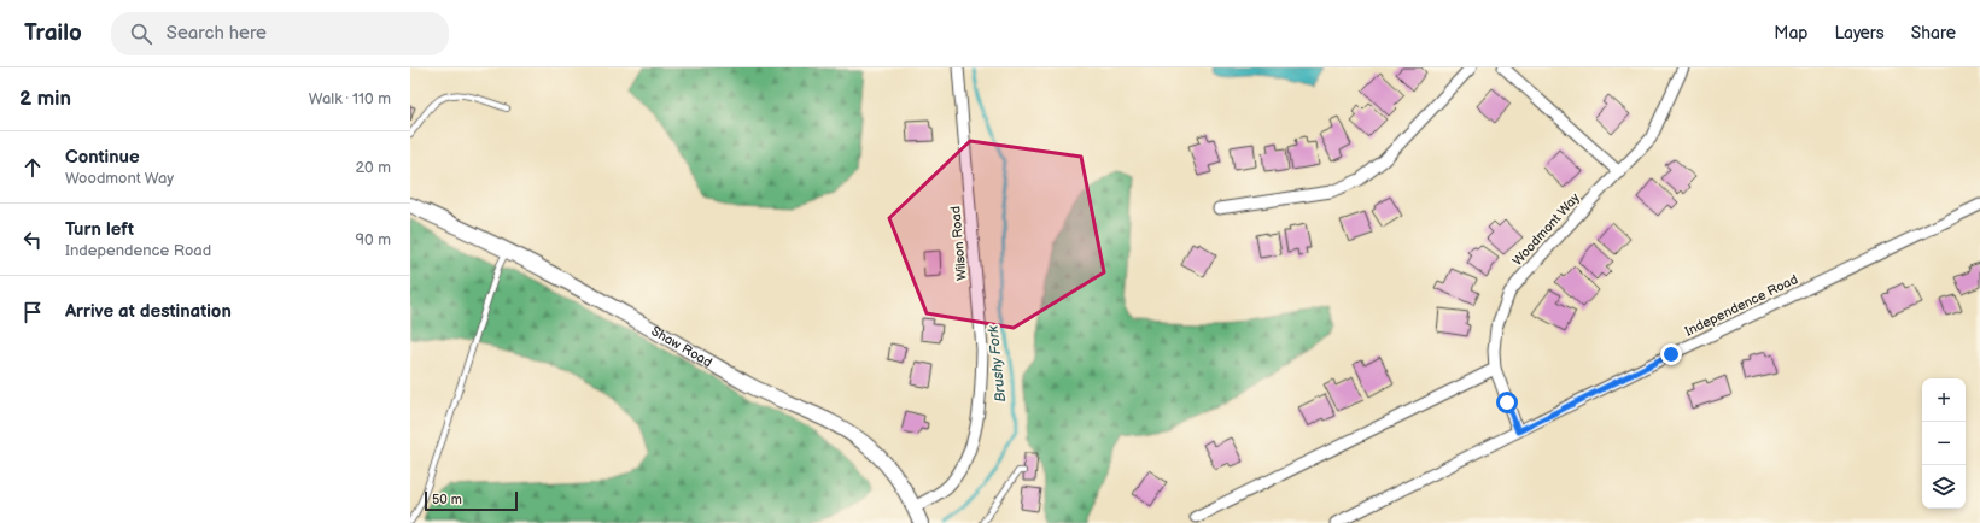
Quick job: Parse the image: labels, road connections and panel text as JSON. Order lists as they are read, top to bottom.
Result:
{
  "streets": {
    "main road": ["Shaw Road"],
    "street": ["Woodmont Way", "Wilson Road", "Independence Road"]
  },
  "crossings": [
    ["Woodmont Way", "Independence Road"],
    ["Wilson Road", "Shaw Road"]
  ],
  "water": ["Brushy Fork"],
  "scale_bar": "50 m",
  "page": {
    "header": "Trailo",
    "search": "Search here",
    "nav": ["Map", "Layers", "Share"],
    "heading": ["2 min", "Walk · 110 m"],
    "list": [
      ["Continue", "Woodmont Way", "20 m"],
      ["Turn left", "Independence Road", "90 m"],
      "Arrive at destination"
    ],
    "map_buttons": ["+", "−"],
    "scale": "50 m"
  }
}
